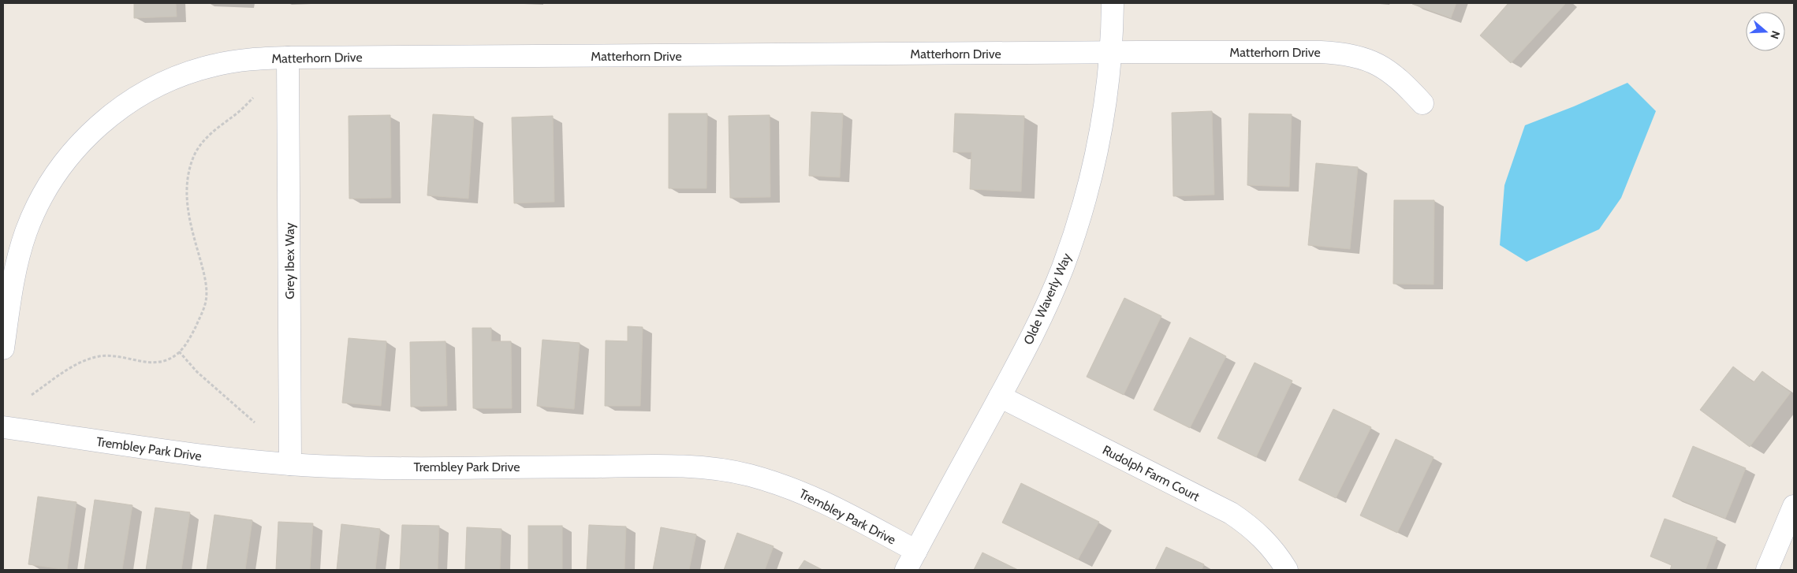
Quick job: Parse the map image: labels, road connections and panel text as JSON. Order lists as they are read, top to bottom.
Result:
{
  "streets": {
    "street": [
      "Matterhorn Drive",
      "Grey Ibex Way",
      "Olde Waverly Way",
      "Trembley Park Drive",
      "Rudolph Farm Court"
    ]
  },
  "crossings": [
    ["Matterhorn Drive", "Grey Ibex Way"],
    ["Matterhorn Drive", "Olde Waverly Way"],
    ["Grey Ibex Way", "Trembley Park Drive"],
    ["Olde Waverly Way", "Trembley Park Drive"],
    ["Olde Waverly Way", "Rudolph Farm Court"]
  ],
  "north": "right"
}
